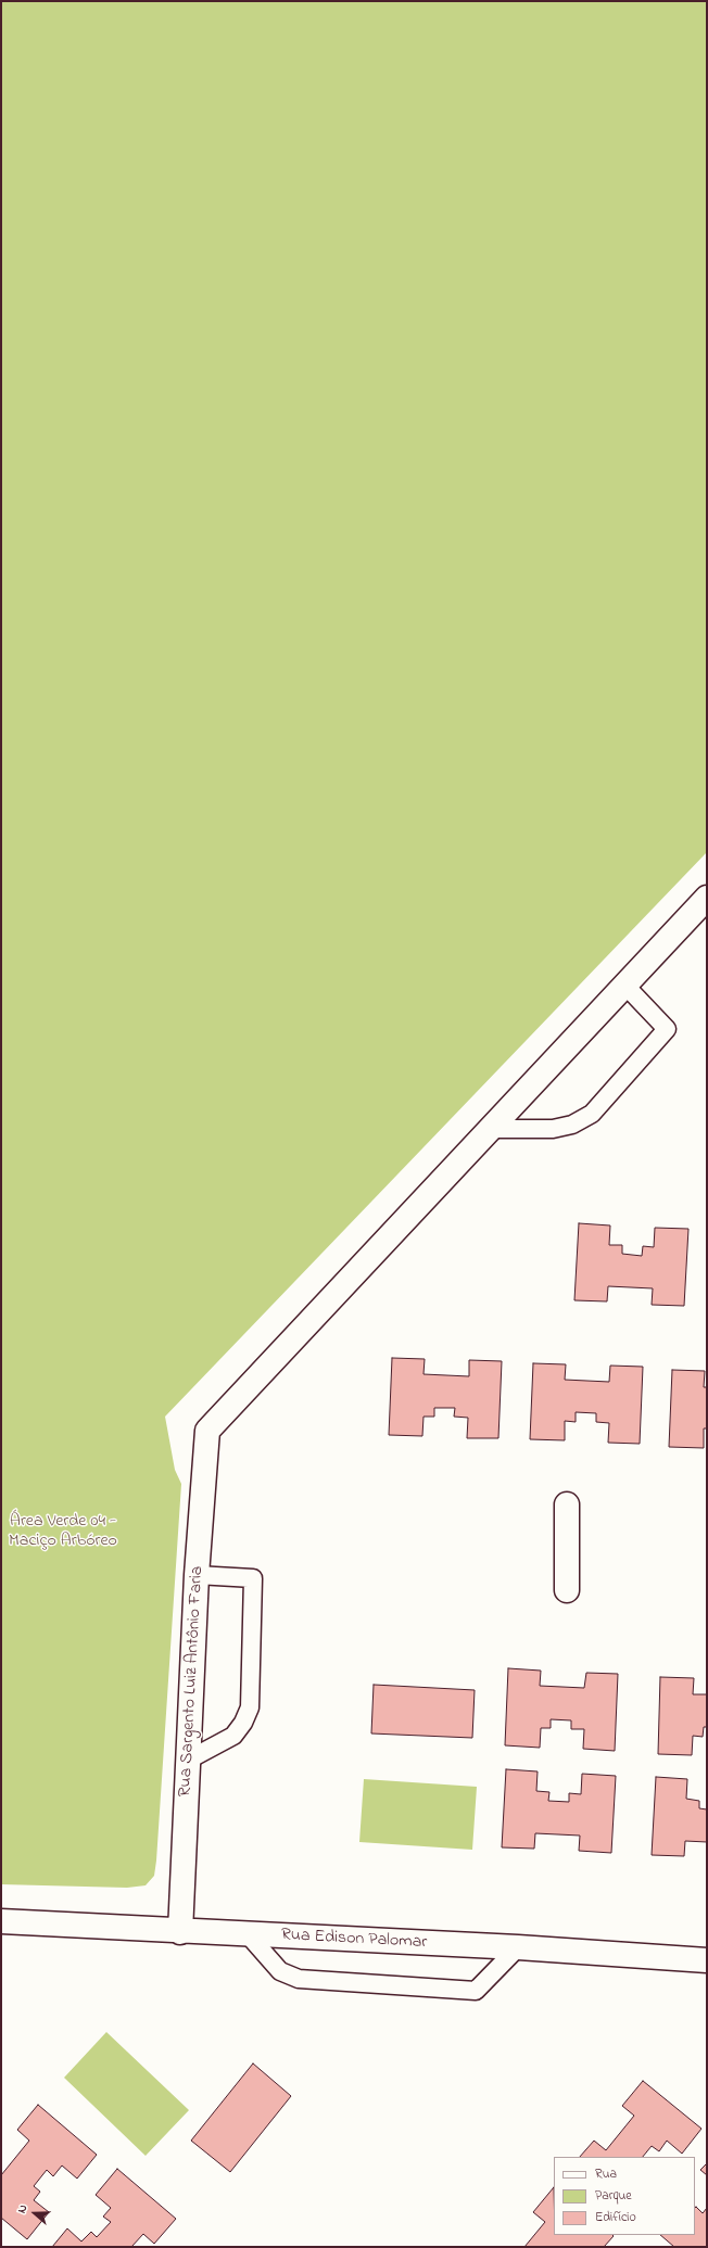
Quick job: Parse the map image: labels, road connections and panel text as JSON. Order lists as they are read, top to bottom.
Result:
{
  "streets": {
    "street": ["Rua Sargento Luiz Antônio Faria", "Rua Edison Palomar"]
  },
  "crossings": [
    ["Rua Sargento Luiz Antônio Faria", "Rua Edison Palomar"]
  ],
  "parks": ["Área Verde 04 - Maciço Arbóreo"],
  "legend": ["Rua", "Parque", "Edifício"],
  "north": "left"
}
